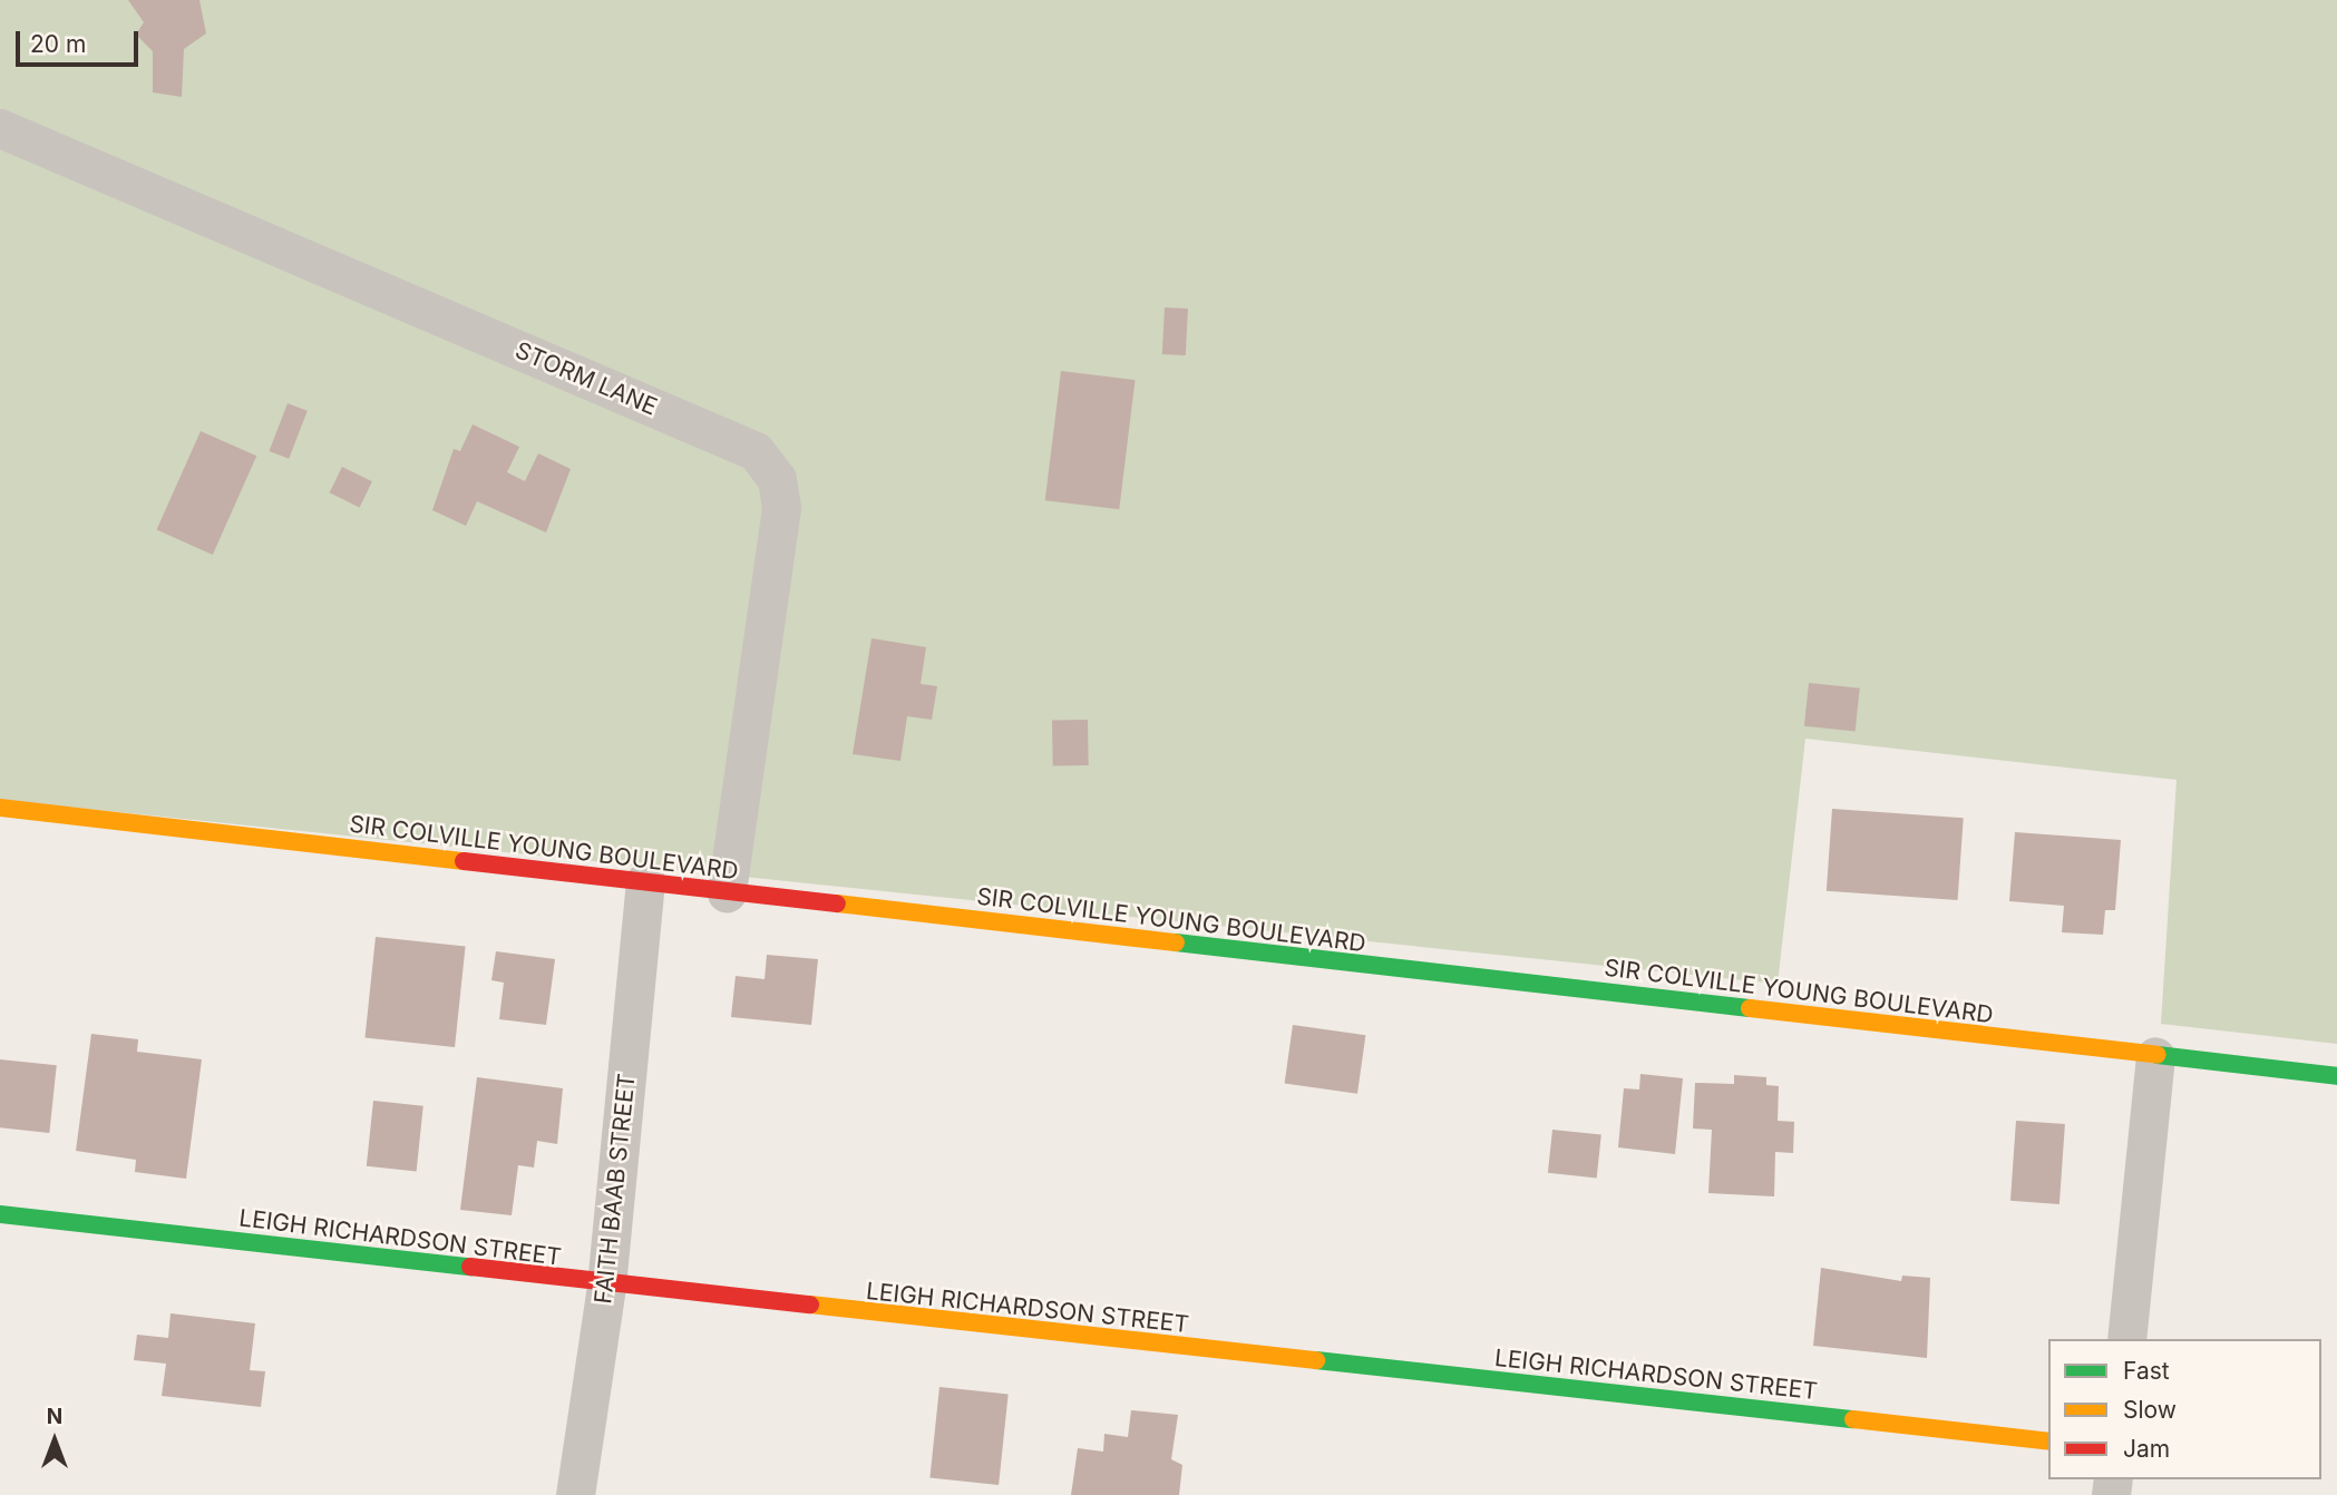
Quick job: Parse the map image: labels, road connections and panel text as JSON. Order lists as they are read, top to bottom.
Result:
{
  "streets": {
    "street": [
      "STORM LANE",
      "SIR COLVILLE YOUNG BOULEVARD",
      "FAITH BAAB STREET",
      "LEIGH RICHARDSON STREET"
    ]
  },
  "crossings": [
    ["STORM LANE", "SIR COLVILLE YOUNG BOULEVARD"],
    ["SIR COLVILLE YOUNG BOULEVARD", "FAITH BAAB STREET"],
    ["FAITH BAAB STREET", "LEIGH RICHARDSON STREET"]
  ],
  "legend": ["Fast", "Slow", "Jam"],
  "scale_bar": "20 m",
  "north": "top"
}
